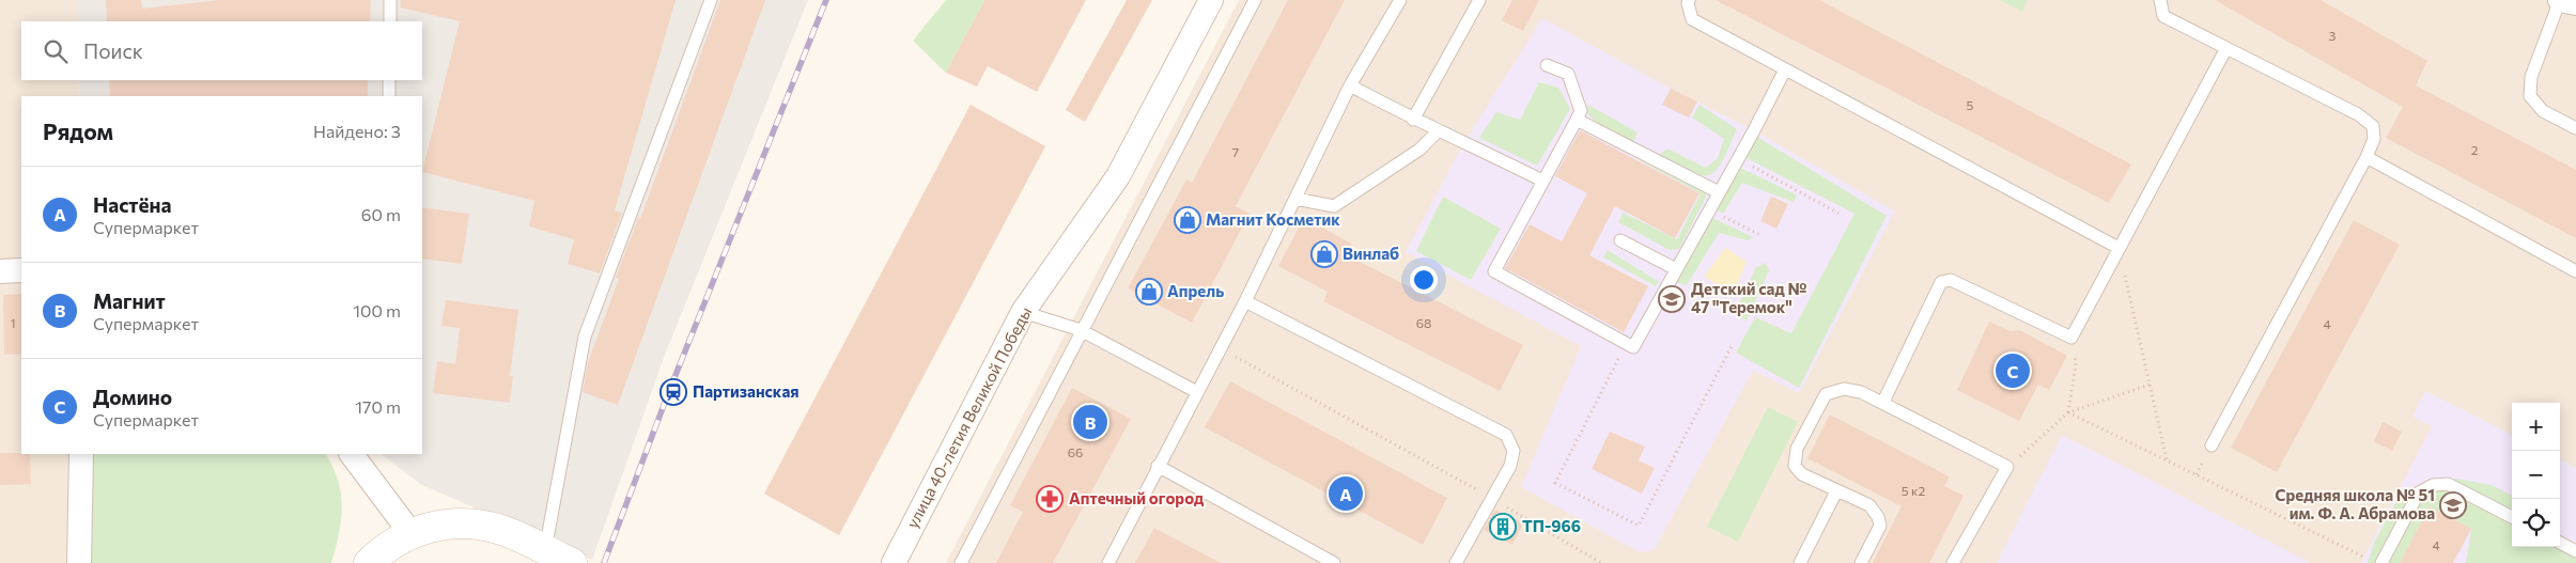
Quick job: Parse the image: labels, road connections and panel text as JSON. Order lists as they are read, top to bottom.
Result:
{
  "streets": {
    "street": ["улица 40-летия Великой Победы"]
  },
  "places": {
    "shop": ["Магнит Косметик", "Винлаб", "Апрель"],
    "school or university": ["Детский сад № 47 \"Теремок\"", "Средняя школа № 51 им. Ф. А. Абрамова"],
    "station": ["Партизанская"],
    "pharmacy": ["Аптечный огород"],
    "building": ["ТП-966"]
  },
  "house_numbers": [
    "3",
    "5",
    "2",
    "7",
    "1",
    "68",
    "4",
    "66",
    "5 к2",
    "4"
  ],
  "page": {
    "search": "Поиск",
    "heading": ["Рядом", "Найдено: 3"],
    "list": [
      {
        "mark": "A",
        "name": "Настёна",
        "note": "Супермаркет",
        "value": "60 m"
      },
      {
        "mark": "B",
        "name": "Магнит",
        "note": "Супермаркет",
        "value": "100 m"
      },
      {
        "mark": "C",
        "name": "Домино",
        "note": "Супермаркет",
        "value": "170 m"
      }
    ],
    "pins": ["C", "B", "A"],
    "map_buttons": ["+", "−"]
  }
}
